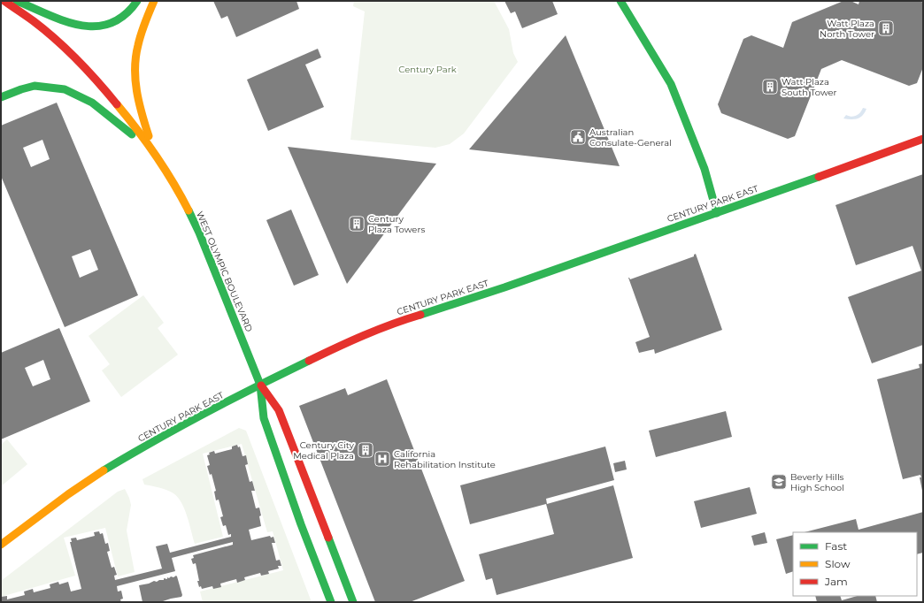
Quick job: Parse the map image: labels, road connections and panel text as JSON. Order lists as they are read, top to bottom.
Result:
{
  "streets": {
    "main road": ["CENTURY PARK EAST", "WEST OLYMPIC BOULEVARD"]
  },
  "crossings": [
    ["CENTURY PARK EAST", "WEST OLYMPIC BOULEVARD"]
  ],
  "parks": ["Century Park"],
  "places": {
    "building": [
      "Watt Plaza North Tower",
      "Watt Plaza South Tower",
      "Century Plaza Towers",
      "Century City Medical Plaza"
    ],
    "public building": ["Australian Consulate-General"],
    "hospital": ["California Rehabilitation Institute"],
    "school or university": ["Beverly Hills High School"]
  },
  "legend": ["Fast", "Slow", "Jam"]
}
